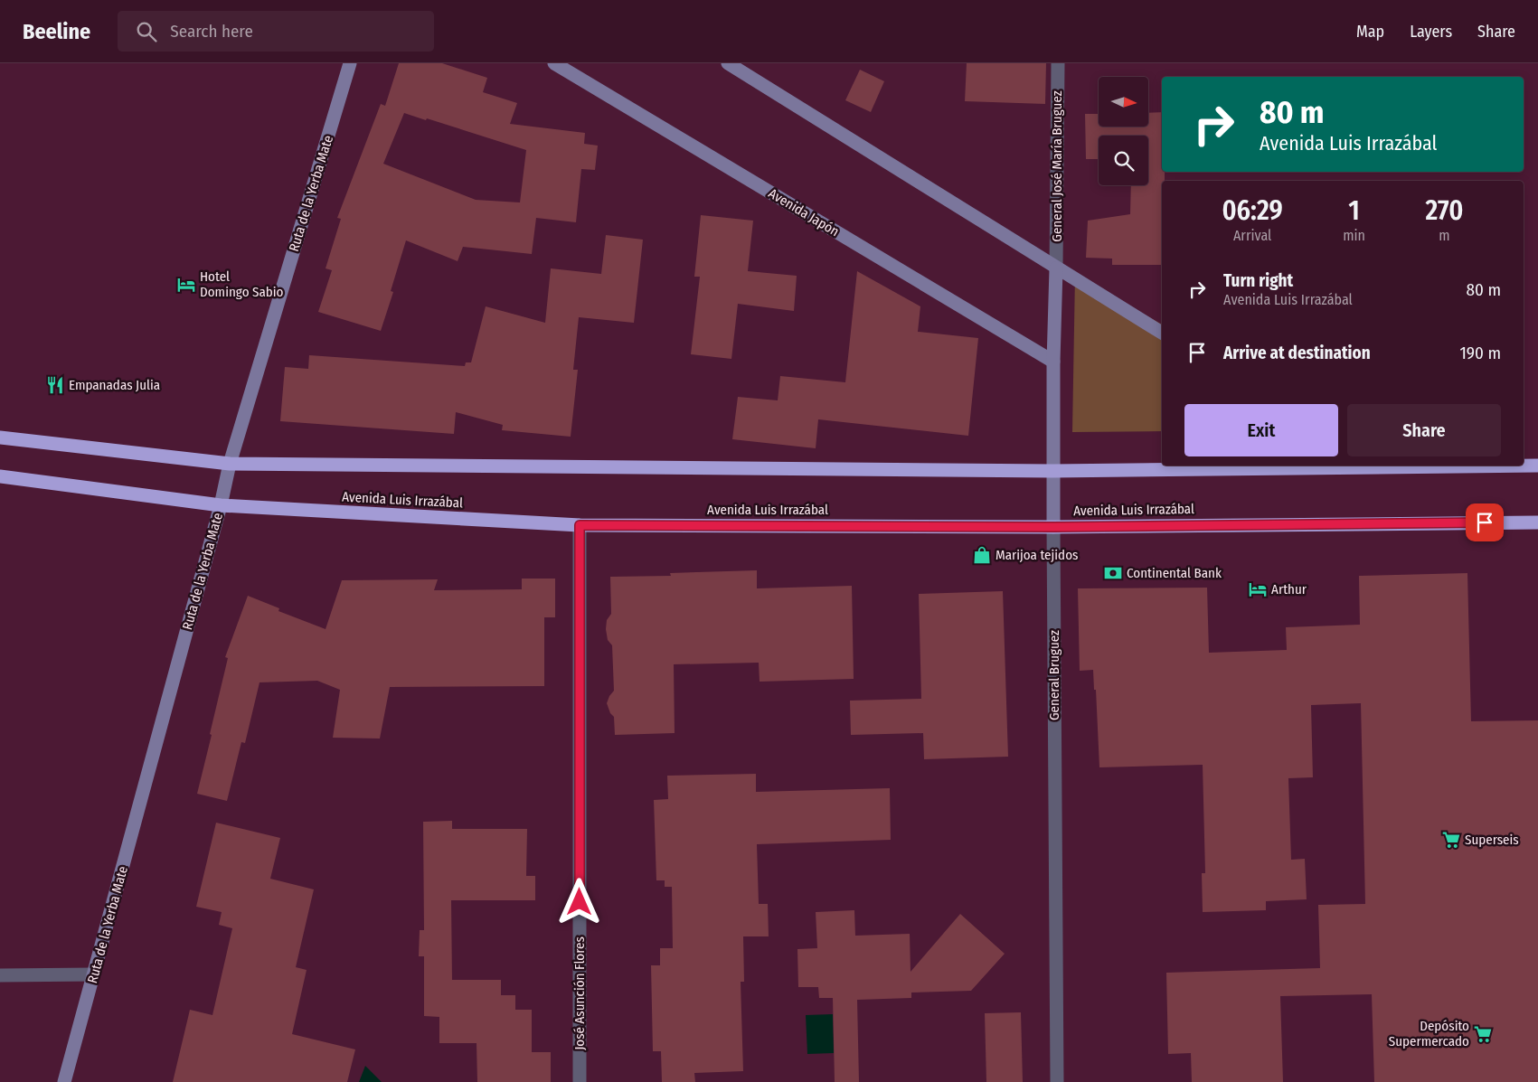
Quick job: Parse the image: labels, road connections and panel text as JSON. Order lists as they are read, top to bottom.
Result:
{
  "streets": {
    "highway": ["Avenida Luis Irrazábal"],
    "main road": ["Ruta de la Yerba Mate", "Avenida Japón", "General Bruguez"],
    "street": ["General José María Bruguez", "José Asunción Flores"]
  },
  "crossings": [
    ["General José María Bruguez", "General Bruguez"],
    ["Ruta de la Yerba Mate", "Avenida Luis Irrazábal"],
    ["Avenida Japón", "General Bruguez"],
    ["Avenida Luis Irrazábal", "General Bruguez"],
    ["Avenida Luis Irrazábal", "José Asunción Flores"]
  ],
  "places": {
    "hotel": ["Hotel Domingo Sabio", "Arthur"],
    "restaurant": ["Empanadas Julia"],
    "shop": ["Marijoa tejidos"],
    "bank": ["Continental Bank"],
    "supermarket": ["Superseis", "Depósito Supermercado"]
  },
  "north": "right",
  "page": {
    "header": "Beeline",
    "search": "Search here",
    "nav": ["Map", "Layers", "Share"],
    "turn": ["80 m", "Avenida Luis Irrazábal"],
    "eta": [
      "06:29",
      "Arrival",
      "1",
      "min",
      "270",
      "m"
    ],
    "list": [
      {
        "name": "Turn right",
        "note": "Avenida Luis Irrazábal",
        "value": "80 m"
      },
      {
        "name": "Arrive at destination",
        "value": "190 m"
      }
    ],
    "buttons": ["Exit", "Share"]
  }
}
